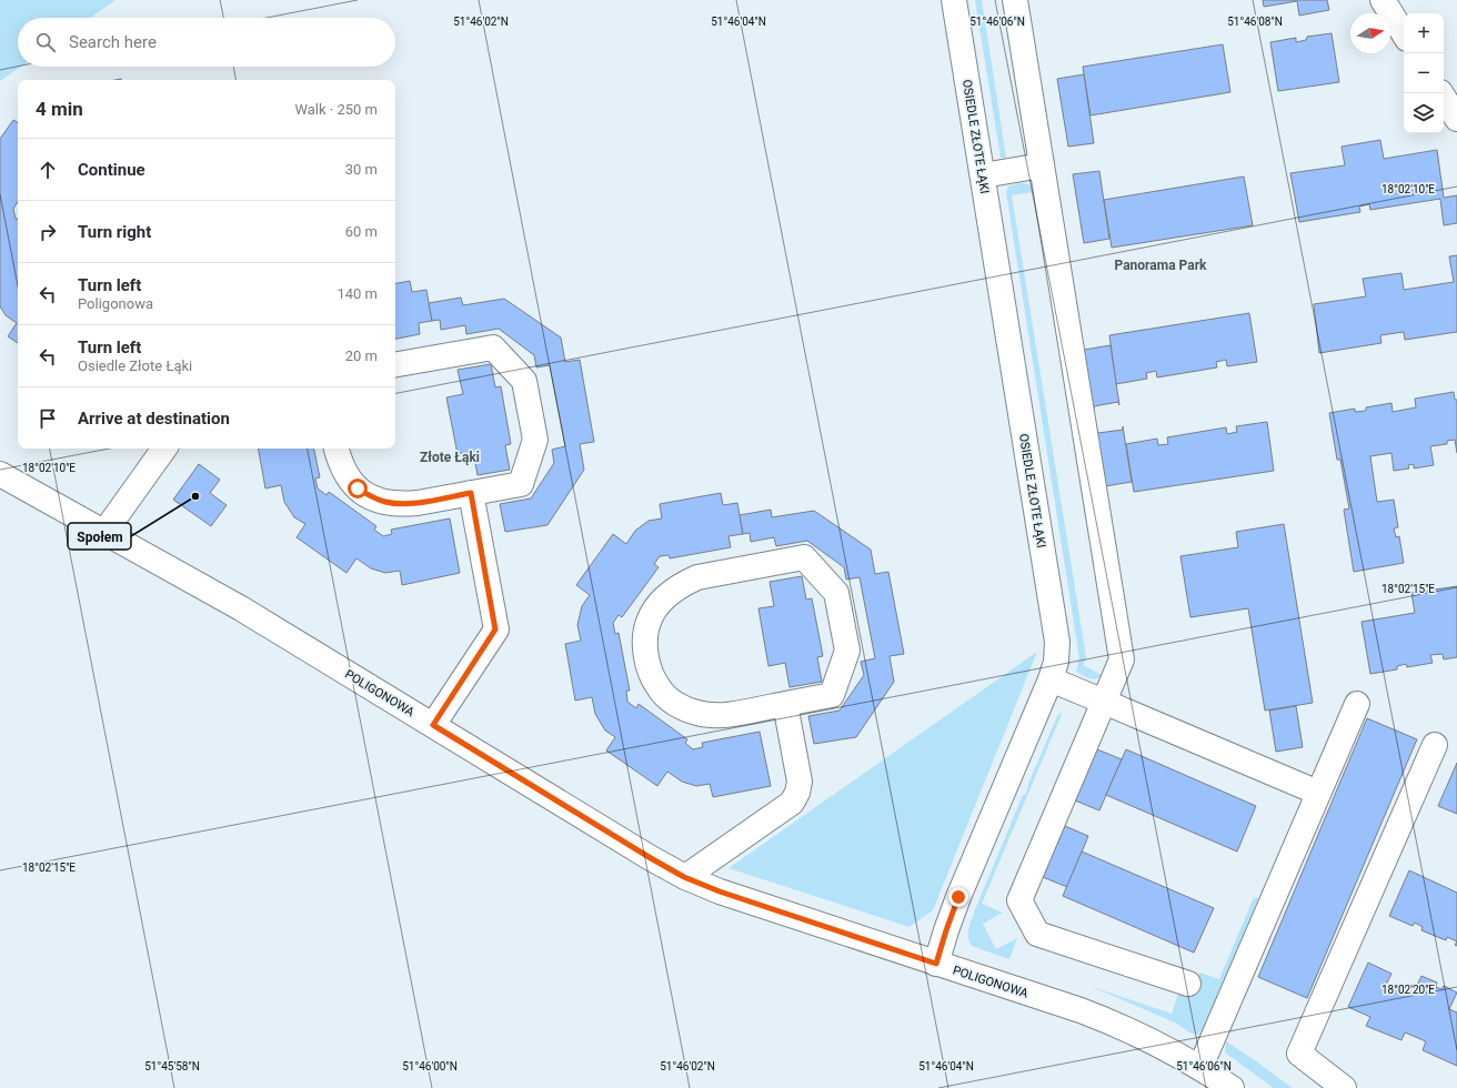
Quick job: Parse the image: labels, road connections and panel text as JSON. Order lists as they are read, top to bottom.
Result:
{
  "streets": {
    "street": ["OSIEDLE ZŁOTE ŁĄKI", "POLIGONOWA"]
  },
  "crossings": [
    ["OSIEDLE ZŁOTE ŁĄKI", "POLIGONOWA"]
  ],
  "districts": ["Panorama Park", "Złote Łąki"],
  "places": ["Społem"],
  "north": "right",
  "page": {
    "map_buttons": ["+", "−"],
    "search": "Search here",
    "heading": ["4 min", "Walk · 250 m"],
    "list": [
      ["Continue", "30 m"],
      ["Turn right", "60 m"],
      ["Turn left", "Poligonowa", "140 m"],
      ["Turn left", "Osiedle Złote Łąki", "20 m"],
      "Arrive at destination"
    ]
  },
  "coordinates": [
    "51°46'02\"N",
    "51°46'04\"N",
    "51°46'06\"N",
    "51°46'08\"N",
    "18°02'10\"E",
    "18°02'15\"E",
    "18°02'20\"E",
    "51°45'58\"N",
    "51°46'00\"N"
  ]
}
